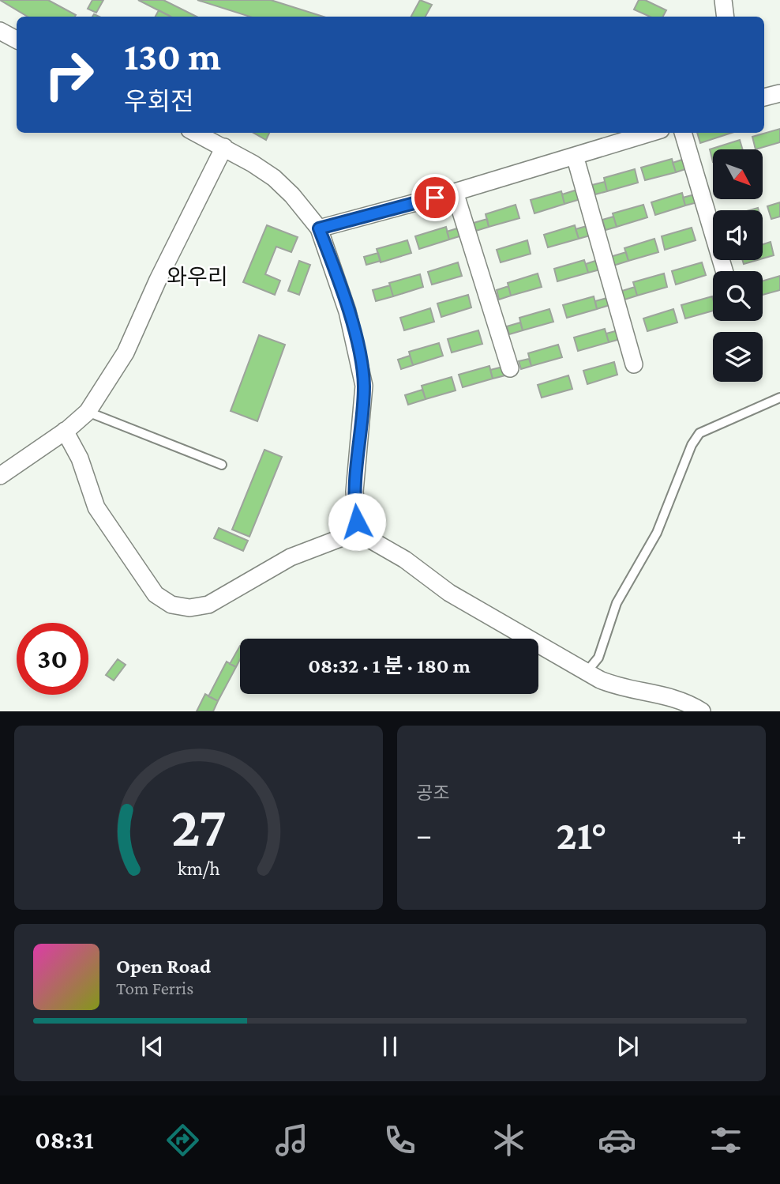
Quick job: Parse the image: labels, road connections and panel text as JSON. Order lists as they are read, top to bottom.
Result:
{
  "districts": ["와우리"],
  "north": "bottom right",
  "page": {
    "turn": ["130 m", "우회전"],
    "limit": "30",
    "trip": "08:32 · 1 분 · 180 m",
    "tile": "공조",
    "heat": ["−", "21°", "+"],
    "song": ["Open Road", "Tom Ferris"],
    "tabs": "08:31",
    "gauge": ["27", "km/h"]
  }
}
